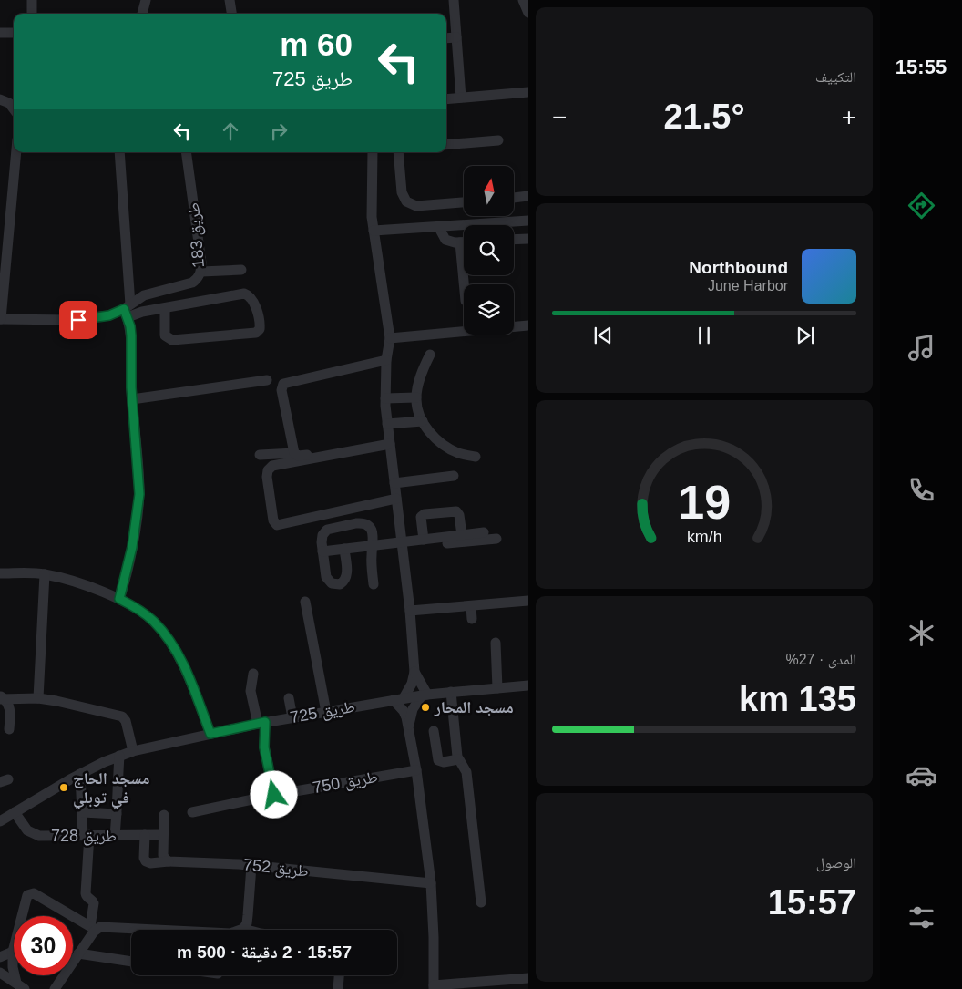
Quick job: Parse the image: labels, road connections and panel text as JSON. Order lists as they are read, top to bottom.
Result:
{
  "streets": {
    "street": [
      "طريق 183",
      "طريق 725",
      "طريق 750",
      "طريق 728",
      "طريق 752"
    ]
  },
  "crossings": [
    ["طريق 725", "طريق 728"],
    ["طريق 728", "طريق 752"]
  ],
  "places": ["مسجد المحار", "مسجد الحاج في توبلي"],
  "north": "top",
  "page": {
    "tabs": "15:55",
    "tile": [
      "التكييف",
      ["المدى · 27%", "135 km"],
      ["الوصول", "15:57"]
    ],
    "turn": ["60 m", "طريق 725"],
    "heat": ["−", "21.5°", "+"],
    "song": ["Northbound", "June Harbor"],
    "limit": "30",
    "trip": "15:57 · 2 دقيقة · 500 m",
    "gauge": ["19", "km/h"]
  }
}
